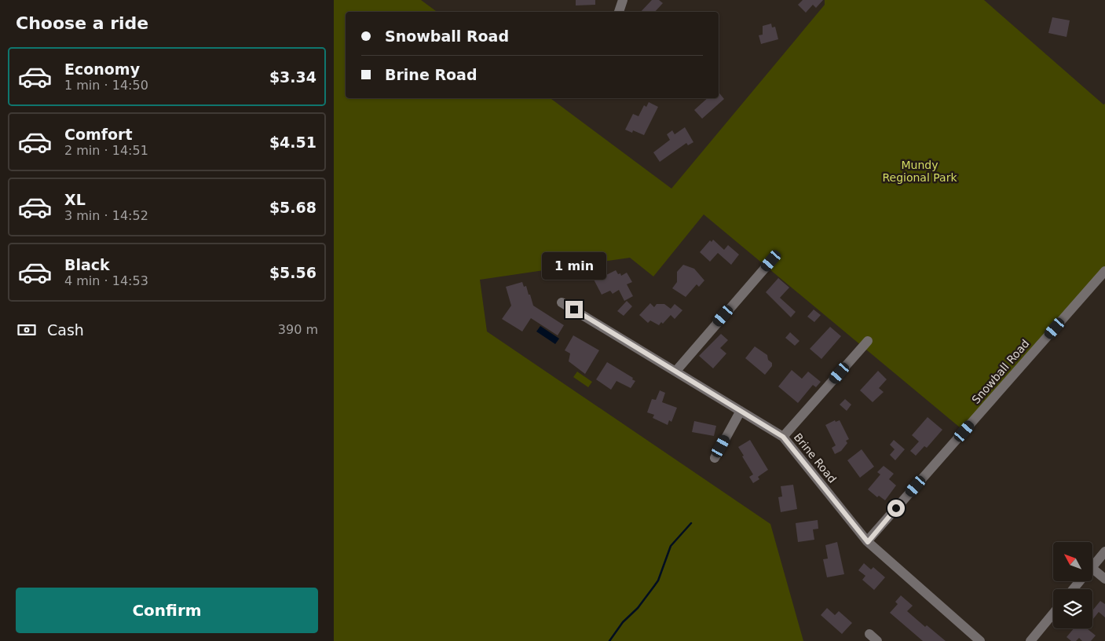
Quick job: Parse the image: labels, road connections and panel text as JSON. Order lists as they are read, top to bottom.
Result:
{
  "streets": {
    "street": ["Snowball Road", "Brine Road"]
  },
  "crossings": [
    ["Snowball Road", "Brine Road"]
  ],
  "parks": ["Mundy Regional Park"],
  "north": "top left",
  "page": {
    "heading": "Choose a ride",
    "banner": ["Snowball Road", "Brine Road"],
    "list": [
      {
        "name": "Economy",
        "note": "1 min · 14:50",
        "value": "$3.34"
      },
      {
        "name": "Comfort",
        "note": "2 min · 14:51",
        "value": "$4.51"
      },
      {
        "name": "XL",
        "note": "3 min · 14:52",
        "value": "$5.68"
      },
      {
        "name": "Black",
        "note": "4 min · 14:53",
        "value": "$5.56"
      }
    ],
    "bubble": "1 min",
    "pay": ["Cash", "390 m"],
    "buttons": "Confirm"
  }
}
